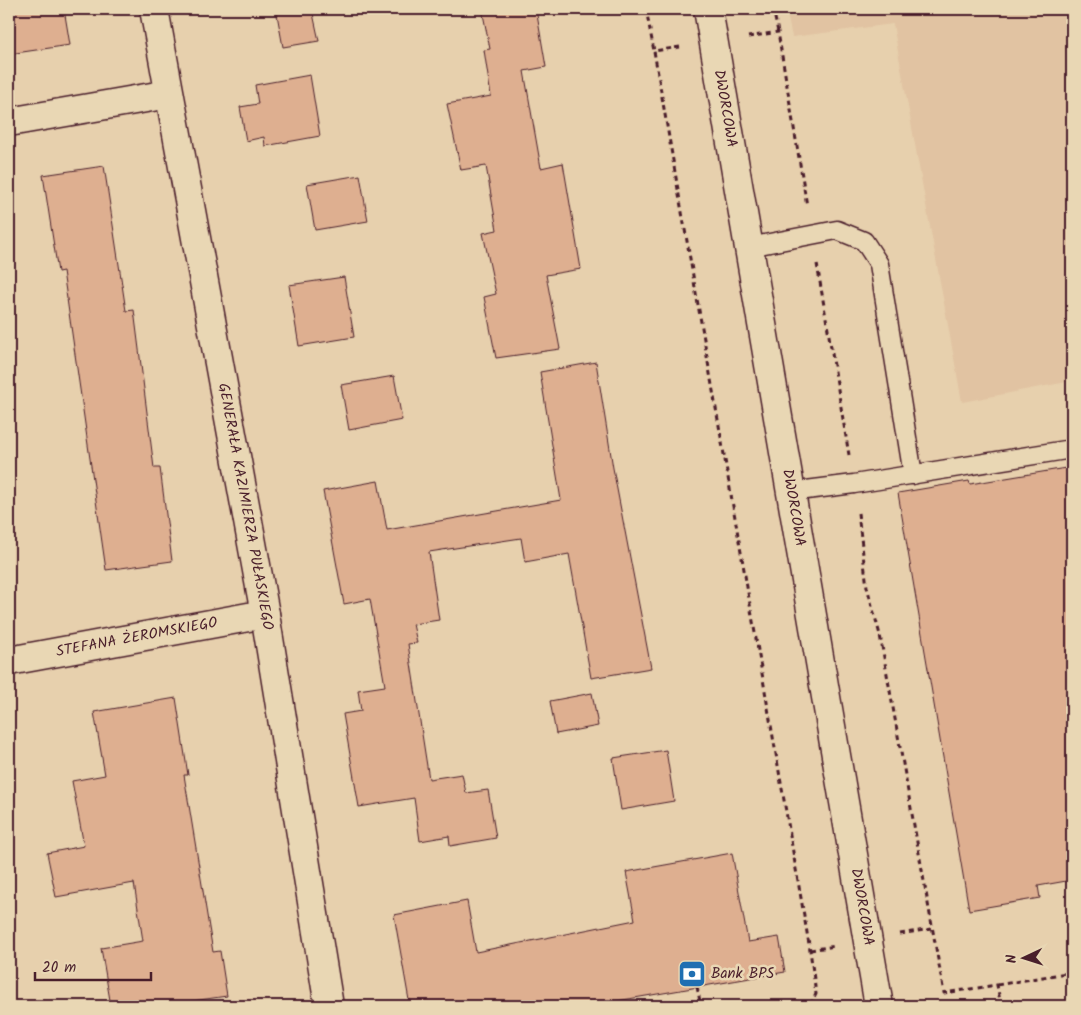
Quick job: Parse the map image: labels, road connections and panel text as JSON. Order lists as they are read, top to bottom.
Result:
{
  "streets": {
    "street": ["DWORCOWA", "GENERAŁA KAZIMIERZA PUŁASKIEGO", "STEFANA ŻEROMSKIEGO"]
  },
  "crossings": [
    ["GENERAŁA KAZIMIERZA PUŁASKIEGO", "STEFANA ŻEROMSKIEGO"]
  ],
  "places": {
    "bank": ["Bank BPS"]
  },
  "scale_bar": "20 m",
  "north": "left"
}
